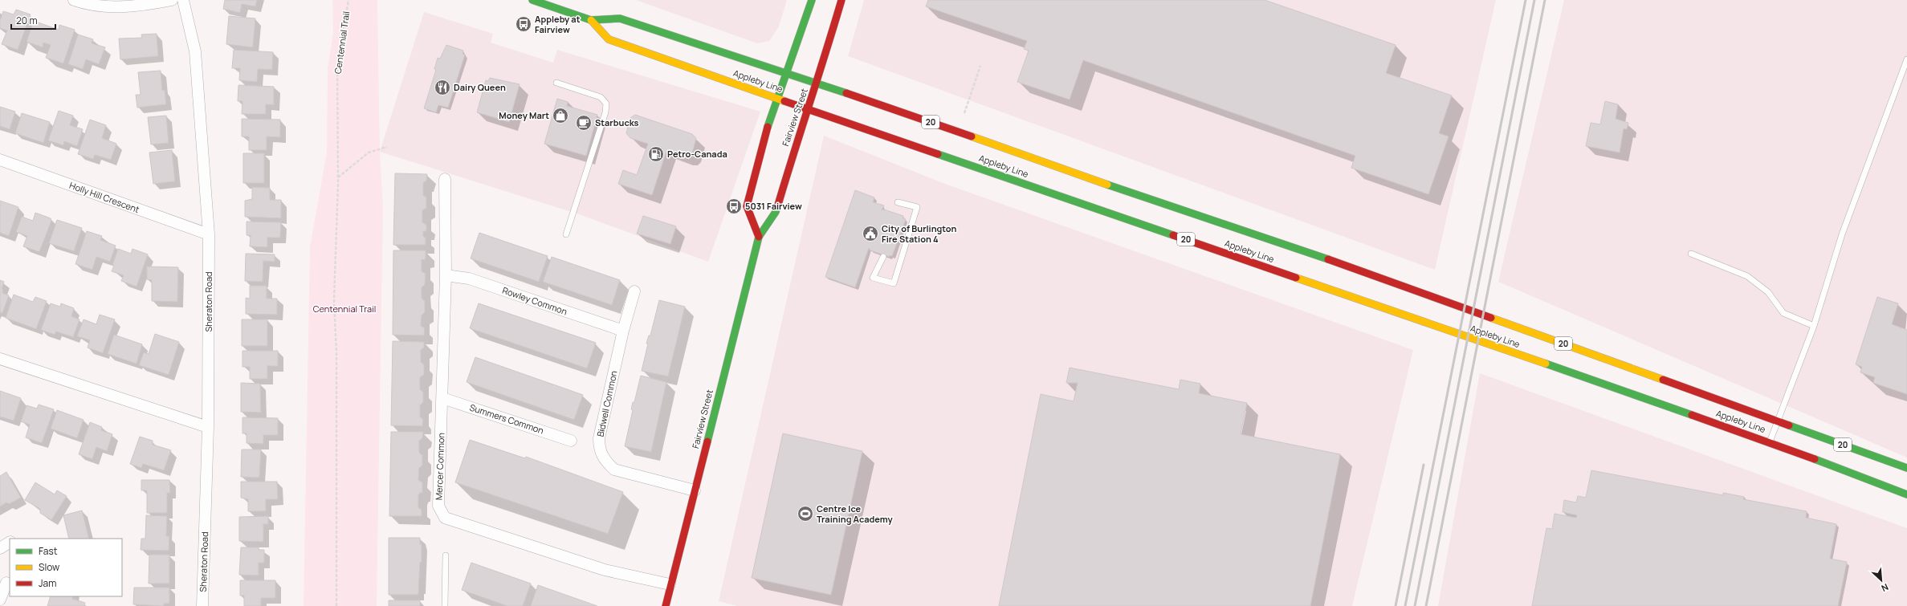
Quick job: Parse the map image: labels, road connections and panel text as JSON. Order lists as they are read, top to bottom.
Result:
{
  "streets": {
    "main road": ["Appleby Line", "Fairview Street", "20"],
    "street": [
      "Holly Hill Crescent",
      "Rowley Common",
      "Sheraton Road",
      "Bidwell Common",
      "Summers Common",
      "Mercer Common"
    ],
    "path": ["Centennial Trail"]
  },
  "crossings": [
    ["Appleby Line", "Fairview Street"],
    ["Fairview Street", "Bidwell Common"],
    ["Fairview Street", "Mercer Common"],
    ["Holly Hill Crescent", "Sheraton Road"],
    ["Rowley Common", "Bidwell Common"],
    ["Rowley Common", "Mercer Common"],
    ["Summers Common", "Mercer Common"]
  ],
  "parks": ["Centennial Trail"],
  "places": {
    "bus stop": ["Appleby at Fairview", "5031 Fairview"],
    "restaurant": ["Dairy Queen"],
    "shop": ["Money Mart"],
    "cafe": ["Starbucks"],
    "fuel station": ["Petro-Canada"],
    "public building": ["City of Burlington Fire Station 4"],
    "sports": ["Centre Ice Training Academy"]
  },
  "legend": ["Fast", "Slow", "Jam"],
  "scale_bar": "20 m",
  "north": "bottom right"
}
